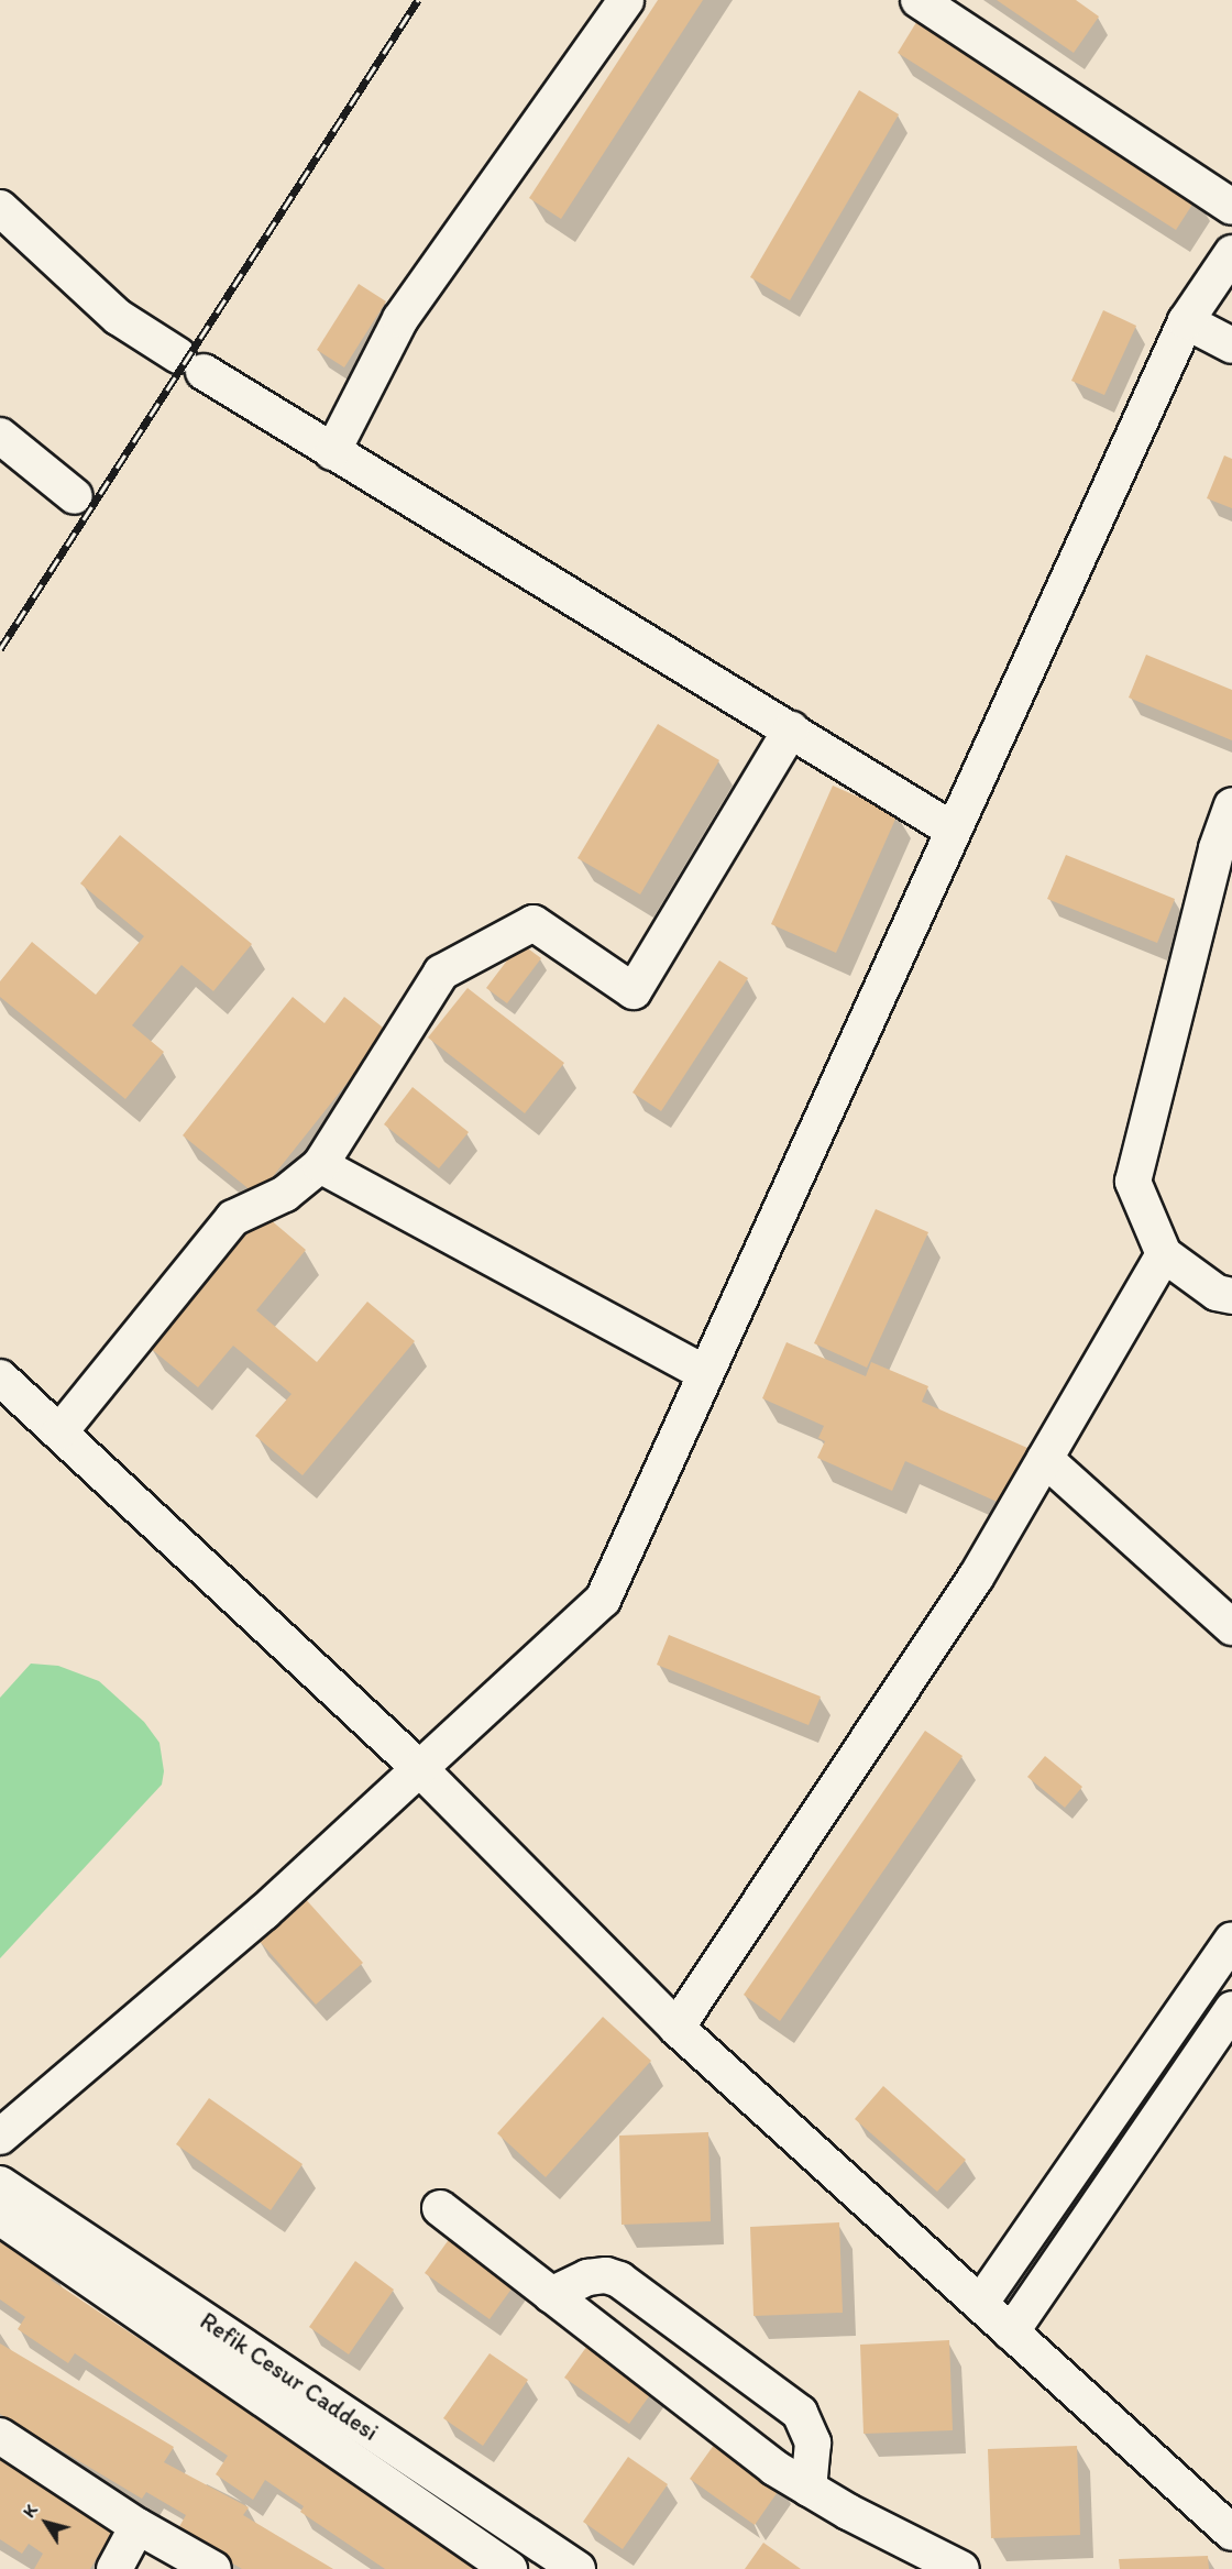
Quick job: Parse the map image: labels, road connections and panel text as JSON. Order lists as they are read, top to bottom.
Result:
{
  "streets": {
    "street": ["Refik Cesur Caddesi"]
  },
  "north": "top left"
}
